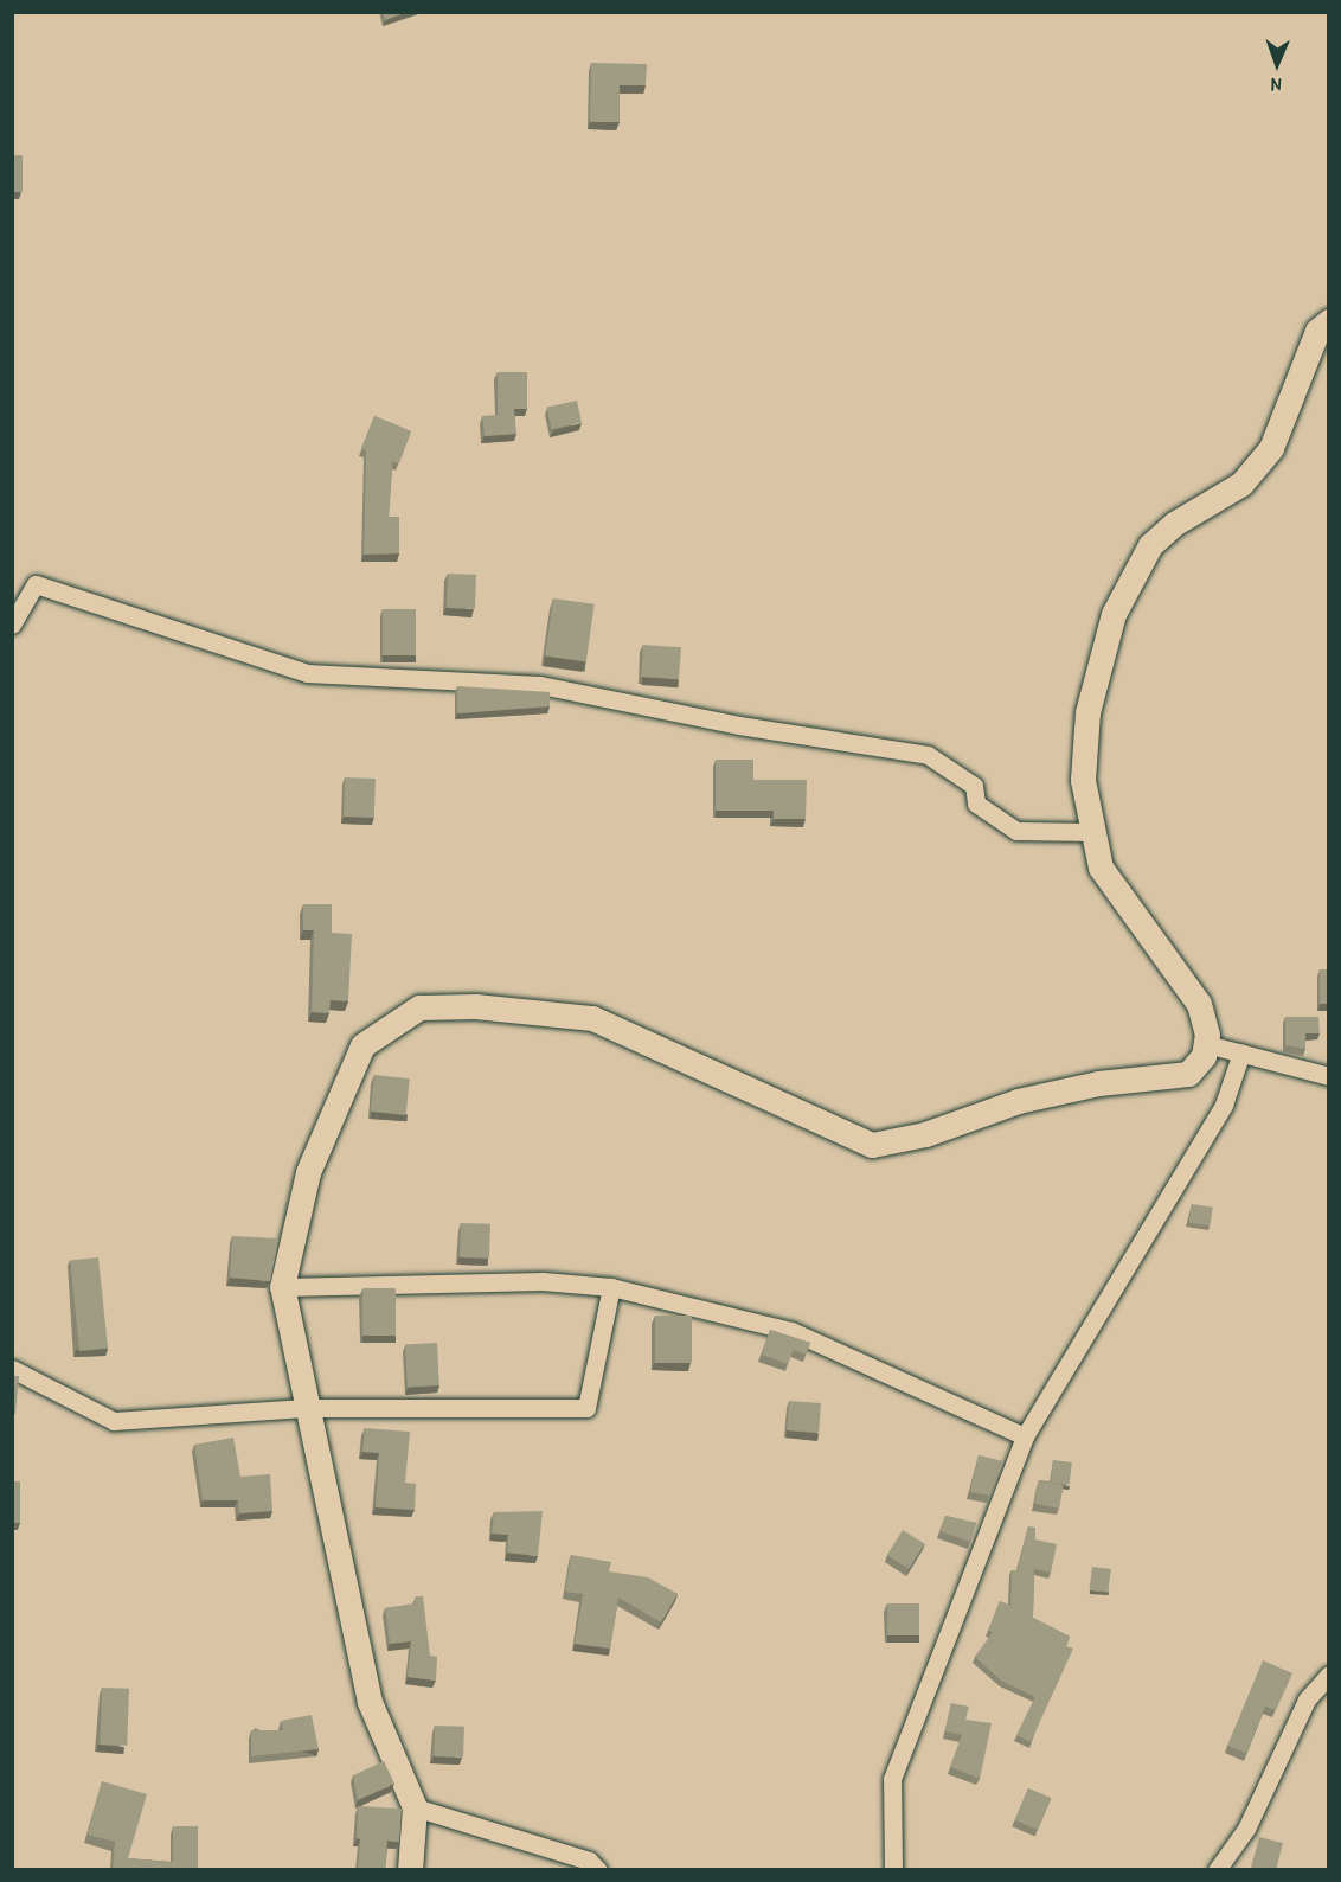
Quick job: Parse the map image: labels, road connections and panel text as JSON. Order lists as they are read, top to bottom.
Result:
{
  "north": "bottom"
}
